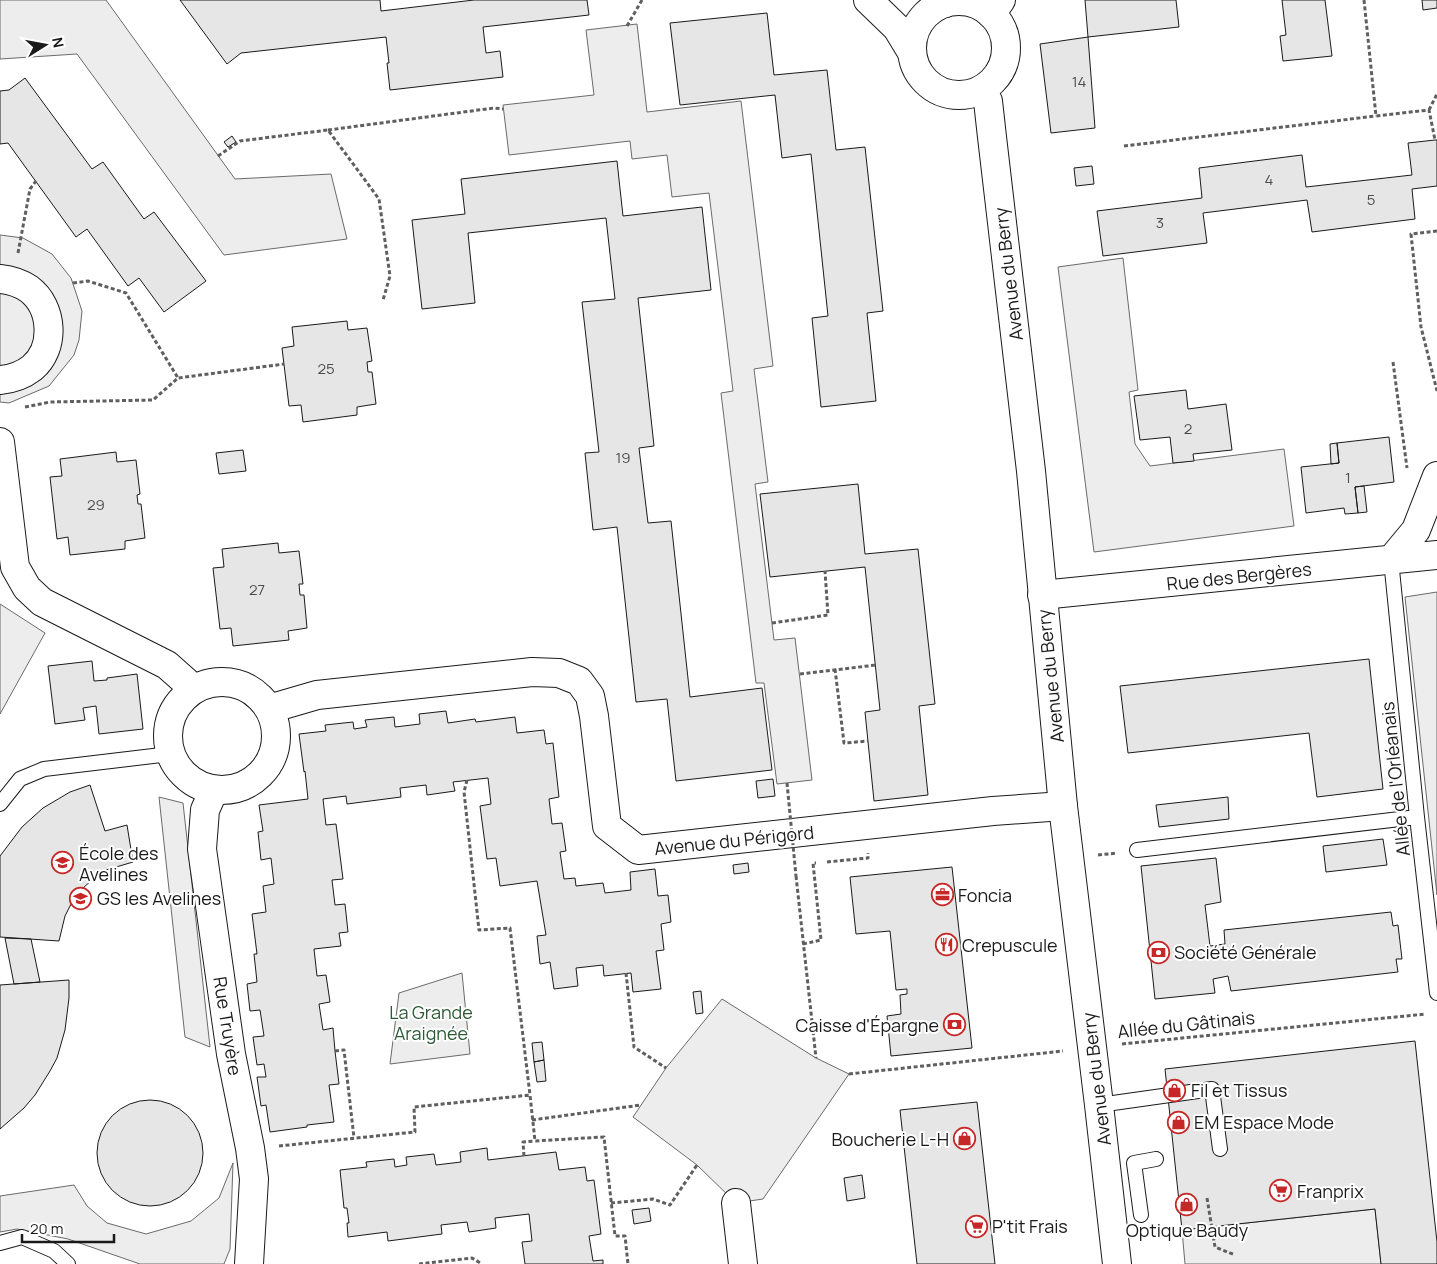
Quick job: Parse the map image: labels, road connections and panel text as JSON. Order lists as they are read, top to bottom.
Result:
{
  "streets": {
    "street": [
      "Avenue du Berry",
      "Rue des Bergères",
      "Avenue du Périgord",
      "Rue Truyère"
    ],
    "lane": ["Allée de l'Orléanais"],
    "path": ["Allée du Gâtinais"]
  },
  "crossings": [
    ["Avenue du Berry", "Rue des Bergères"],
    ["Avenue du Berry", "Avenue du Périgord"],
    ["Avenue du Berry", "Allée du Gâtinais"],
    ["Rue des Bergères", "Allée de l'Orléanais"],
    ["Avenue du Périgord", "Rue Truyère"]
  ],
  "parks": ["La Grande Araignée"],
  "places": {
    "school or university": ["École des Avelines", "GS les Avelines"],
    "office": ["Foncia"],
    "restaurant": ["Crepuscule"],
    "bank": ["Société Générale", "Caisse d'Épargne"],
    "shop": [
      "Fil et Tissus",
      "EM Espace Mode",
      "Boucherie L-H",
      "Optique Baudy"
    ],
    "supermarket": ["Franprix", "P'tit Frais"]
  },
  "house_numbers": [
    "14",
    "4",
    "5",
    "3",
    "25",
    "2",
    "19",
    "1",
    "29",
    "27"
  ],
  "scale_bar": "20 m",
  "north": "right"
}
